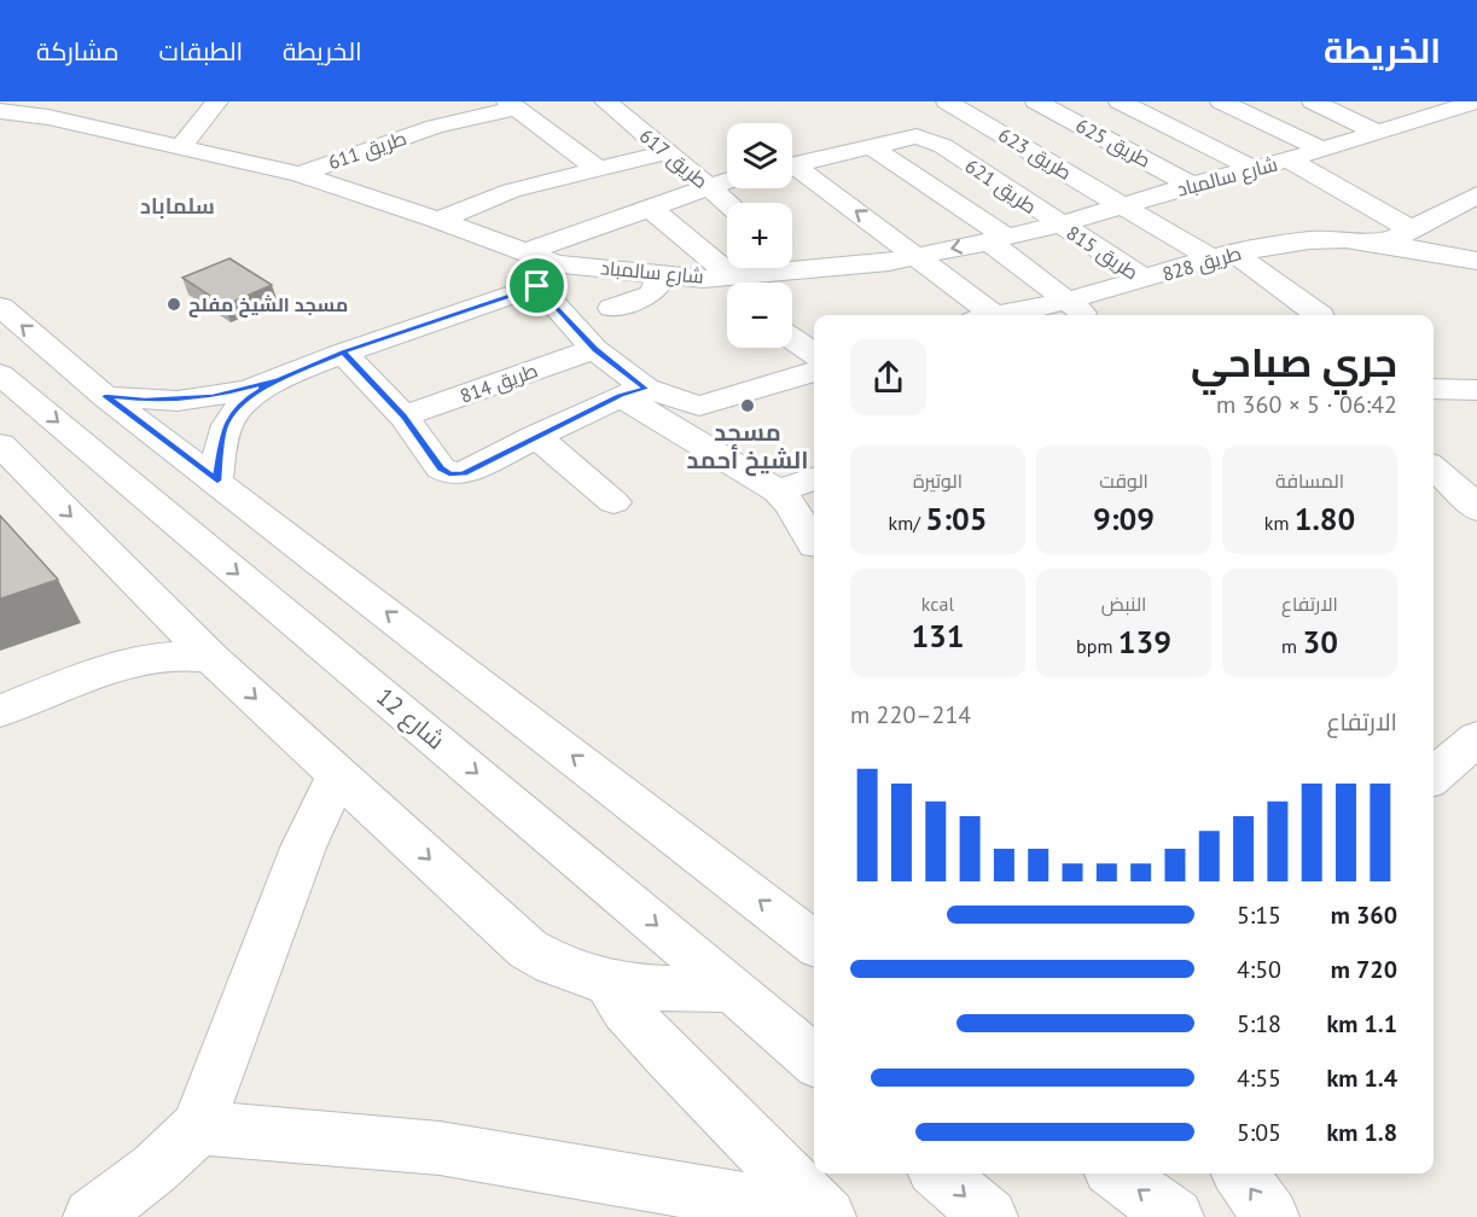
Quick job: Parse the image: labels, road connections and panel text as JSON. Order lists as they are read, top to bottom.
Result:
{
  "streets": {
    "street": [
      "طريق 625",
      "طريق 611",
      "طريق 623",
      "طريق 617",
      "شارع سالمباد",
      "طريق 621",
      "طريق 815",
      "طريق 828",
      "طريق 814",
      "شارع 12"
    ]
  },
  "crossings": [
    ["طريق 625", "شارع سالمباد"],
    ["طريق 611", "شارع سالمباد"],
    ["طريق 623", "شارع سالمباد"],
    ["طريق 623", "طريق 621"],
    ["شارع سالمباد", "طريق 621"],
    ["شارع سالمباد", "طريق 815"],
    ["طريق 621", "طريق 815"],
    ["طريق 815", "طريق 828"]
  ],
  "districts": ["سلماباد"],
  "places": ["مسجد الشيخ مفلح", "مسجد الشيخ أحمد"],
  "page": {
    "header": "الخريطة",
    "nav": ["الخريطة", "الطبقات", "مشاركة"],
    "map_buttons": ["+", "−"],
    "heading": ["جري صباحي", "06:42 · 5 × 360 m"],
    "stats": [
      ["المسافة", "1.80 km"],
      ["الوقت", "9:09"],
      ["الوتيرة", "5:05 /km"],
      ["الارتفاع", "30 m"],
      ["النبض", "139 bpm"],
      ["kcal", "131"]
    ],
    "chart": ["الارتفاع", "214–220 m"],
    "list": [
      {
        "name": "360 m",
        "note": "5:15"
      },
      {
        "name": "720 m",
        "note": "4:50"
      },
      {
        "name": "1.1 km",
        "note": "5:18"
      },
      {
        "name": "1.4 km",
        "note": "4:55"
      },
      {
        "name": "1.8 km",
        "note": "5:05"
      }
    ]
  }
}
